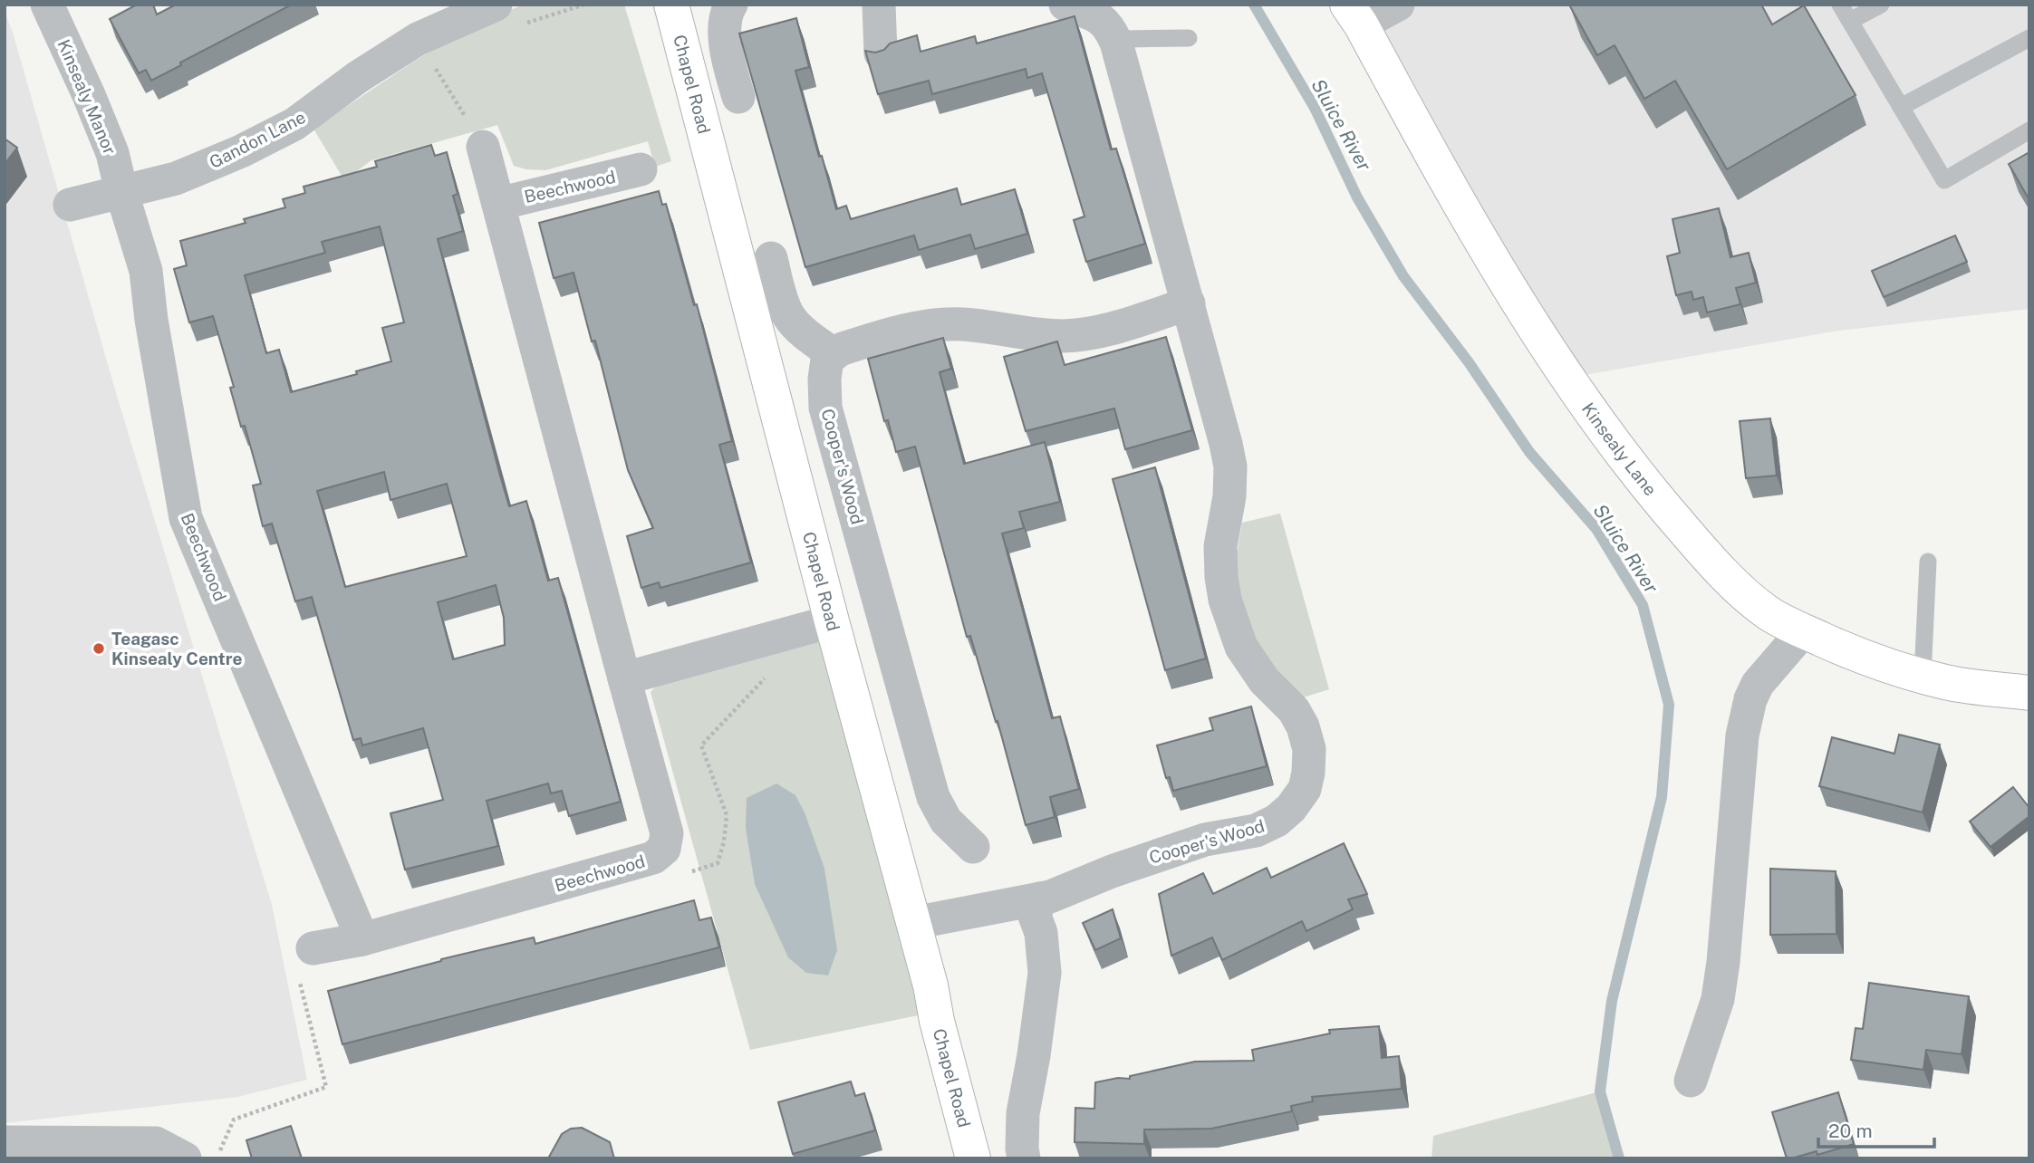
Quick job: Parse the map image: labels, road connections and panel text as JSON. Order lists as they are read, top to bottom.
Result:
{
  "streets": {
    "street": [
      "Chapel Road",
      "Kinsealy Manor",
      "Gandon Lane",
      "Beechwood",
      "Kinsealy Lane",
      "Cooper's Wood"
    ]
  },
  "crossings": [
    ["Chapel Road", "Cooper's Wood"],
    ["Kinsealy Manor", "Gandon Lane"],
    ["Kinsealy Manor", "Beechwood"],
    ["Gandon Lane", "Beechwood"]
  ],
  "water": ["Sluice River"],
  "places": ["Teagasc Kinsealy Centre"],
  "scale_bar": "20 m"
}
